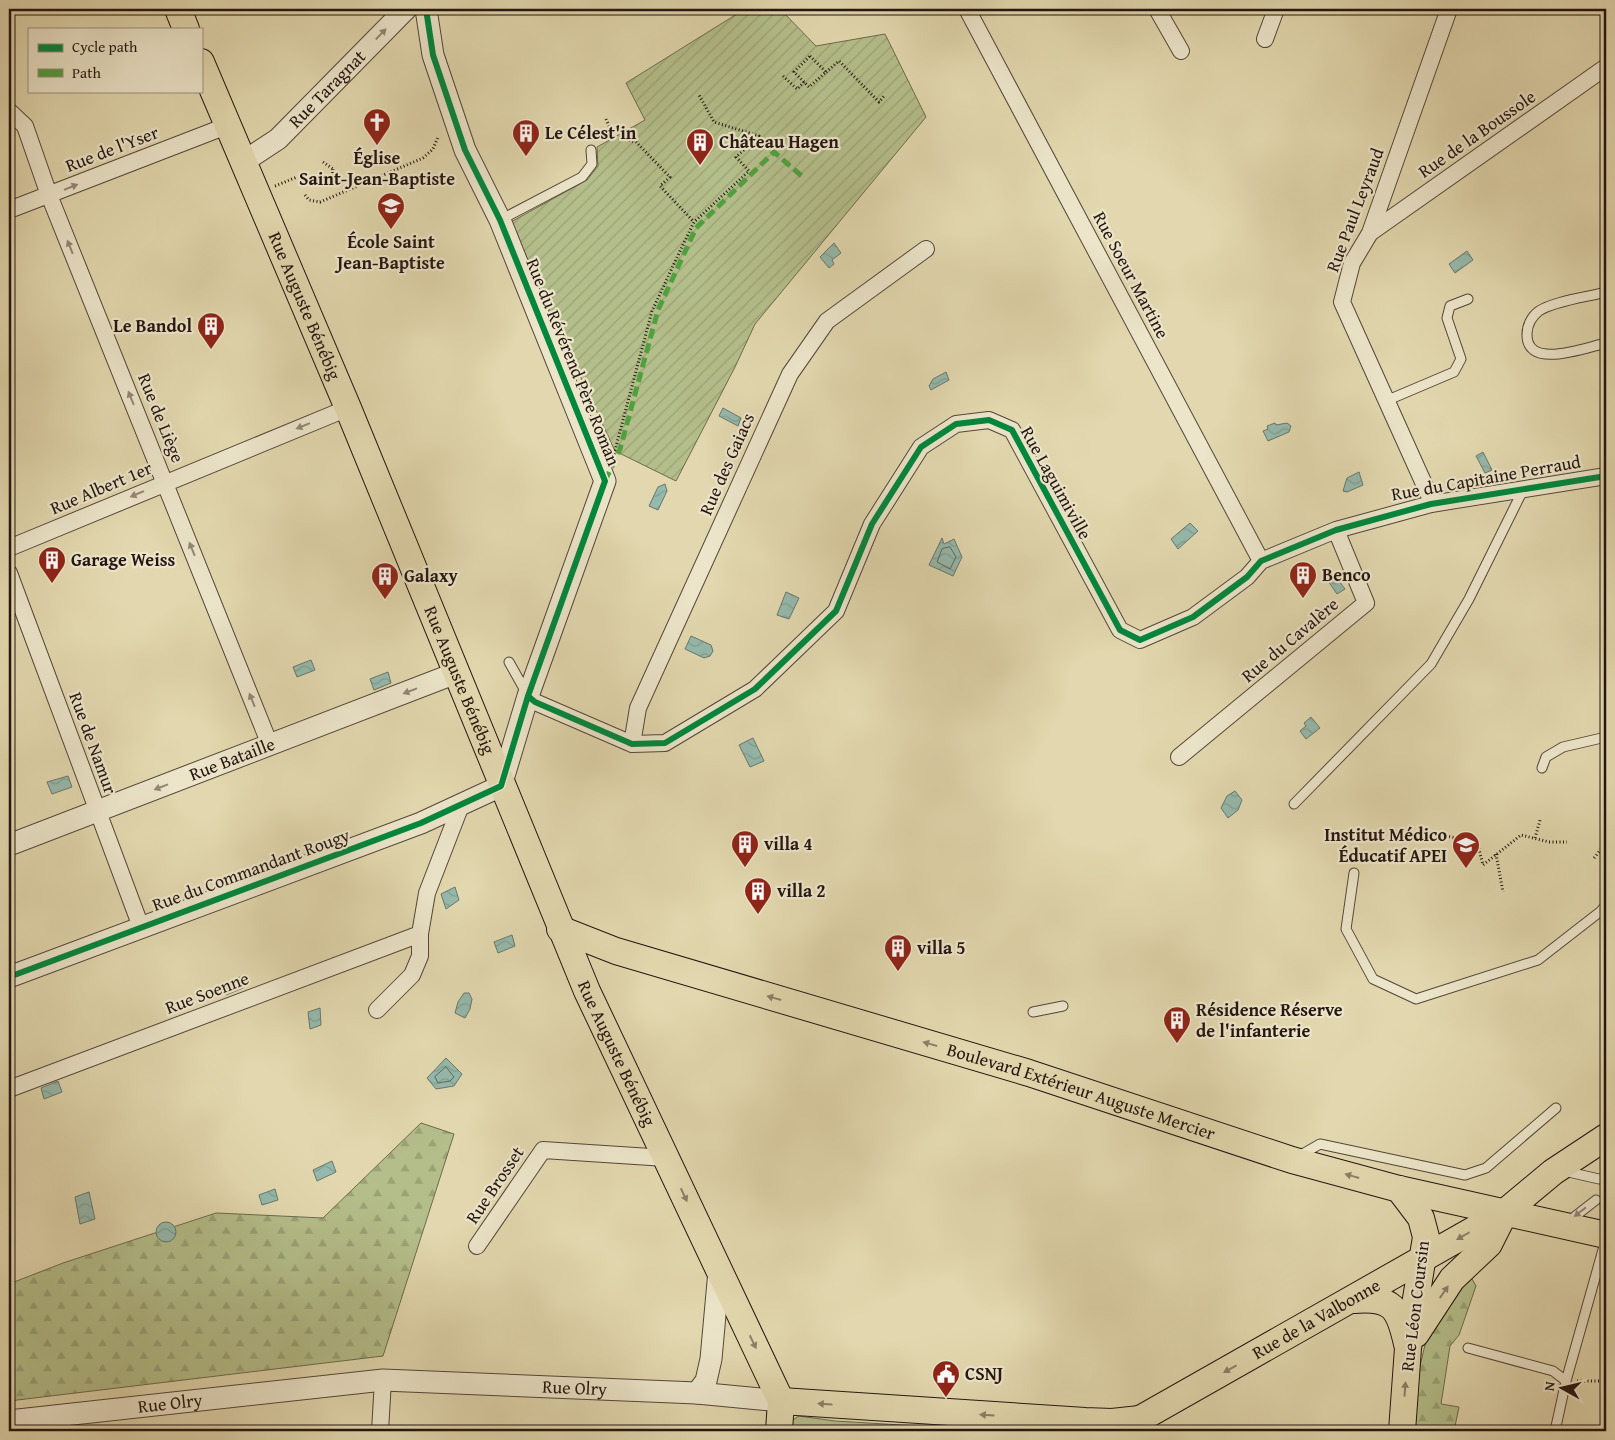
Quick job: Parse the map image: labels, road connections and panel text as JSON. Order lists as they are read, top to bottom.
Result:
{
  "streets": {
    "main road": [
      "Rue Auguste Bénébig",
      "Boulevard Extérieur Auguste Mercier",
      "Rue Léon Coursin",
      "Rue de la Valbonne",
      "Rue Olry"
    ],
    "street": [
      "Rue Taragnat",
      "Rue de la Boussole",
      "Rue de l'Yser",
      "Rue Paul Leyraud",
      "Rue Soeur Martine",
      "Rue du Révérend Père Roman",
      "Rue de Liège",
      "Rue des Gaiacs",
      "Rue du Capitaine Perraud",
      "Rue Laguimiville",
      "Rue Albert 1er",
      "Rue du Cavalère",
      "Rue de Namur",
      "Rue Bataille",
      "Rue du Commandant Rougy",
      "Rue Soenne",
      "Rue Brosset"
    ]
  },
  "crossings": [
    ["Rue Taragnat", "Rue Auguste Bénébig"],
    ["Rue de la Boussole", "Rue Paul Leyraud"],
    ["Rue de l'Yser", "Rue Auguste Bénébig"],
    ["Rue de l'Yser", "Rue de Liège"],
    ["Rue Paul Leyraud", "Rue du Capitaine Perraud"],
    ["Rue Soeur Martine", "Rue du Capitaine Perraud"],
    ["Rue Soeur Martine", "Rue Laguimiville"],
    ["Rue Auguste Bénébig", "Rue du Révérend Père Roman"],
    ["Rue Auguste Bénébig", "Rue Albert 1er"],
    ["Rue Auguste Bénébig", "Rue Bataille"],
    ["Rue Auguste Bénébig", "Rue du Commandant Rougy"],
    ["Rue Auguste Bénébig", "Boulevard Extérieur Auguste Mercier"],
    ["Rue Auguste Bénébig", "Rue Brosset"],
    ["Rue Auguste Bénébig", "Rue Olry"],
    ["Rue du Révérend Père Roman", "Rue Laguimiville"],
    ["Rue du Révérend Père Roman", "Rue du Commandant Rougy"],
    ["Rue de Liège", "Rue Albert 1er"],
    ["Rue de Liège", "Rue Bataille"],
    ["Rue des Gaiacs", "Rue Laguimiville"],
    ["Rue du Capitaine Perraud", "Rue Laguimiville"],
    ["Rue du Capitaine Perraud", "Rue du Cavalère"],
    ["Rue de Namur", "Rue Bataille"],
    ["Rue de Namur", "Rue du Commandant Rougy"],
    ["Boulevard Extérieur Auguste Mercier", "Rue Léon Coursin"],
    ["Boulevard Extérieur Auguste Mercier", "Rue de la Valbonne"],
    ["Rue Léon Coursin", "Rue de la Valbonne"],
    ["Rue de la Valbonne", "Rue Olry"]
  ],
  "one_way": [
    "Rue Taragnat",
    "Rue de l'Yser",
    "Rue de Liège",
    "Rue Albert 1er",
    "Rue Bataille",
    "Boulevard Extérieur Auguste Mercier",
    "Rue de la Valbonne"
  ],
  "places": {
    "church": ["Église Saint-Jean-Baptiste"],
    "building": [
      "Le Célest'in",
      "Château Hagen",
      "Le Bandol",
      "Garage Weiss",
      "Benco",
      "Galaxy",
      "villa 4",
      "villa 2",
      "villa 5",
      "Résidence Réserve de l'infanterie"
    ],
    "school or university": ["École Saint Jean-Baptiste", "Institut Médico Éducatif APEI"],
    "public building": ["CSNJ"]
  },
  "legend": ["Cycle path", "Path"],
  "north": "left"
}
